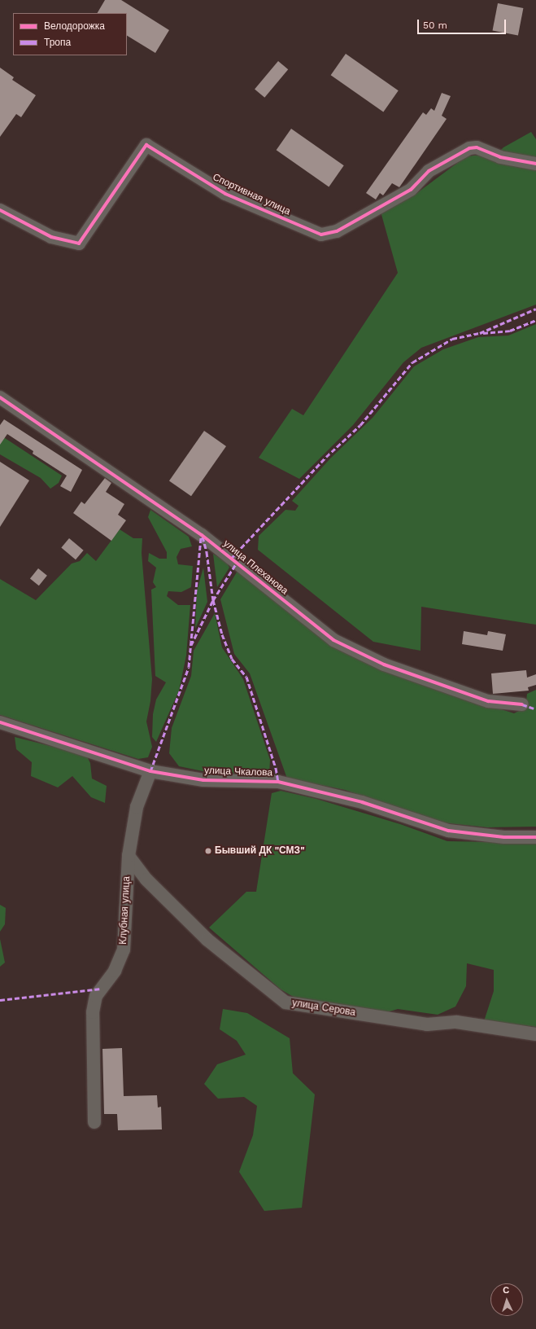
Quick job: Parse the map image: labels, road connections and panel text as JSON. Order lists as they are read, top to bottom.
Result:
{
  "streets": {
    "street": [
      "Спортивная улица",
      "улица Плеханова",
      "улица Чкалова",
      "Клубная улица",
      "улица Серова"
    ]
  },
  "crossings": [
    ["улица Чкалова", "Клубная улица"],
    ["Клубная улица", "улица Серова"]
  ],
  "places": ["Бывший ДК \"СМЗ\""],
  "legend": ["Велодорожка", "Тропа"],
  "scale_bar": "50 m",
  "north": "top"
}
